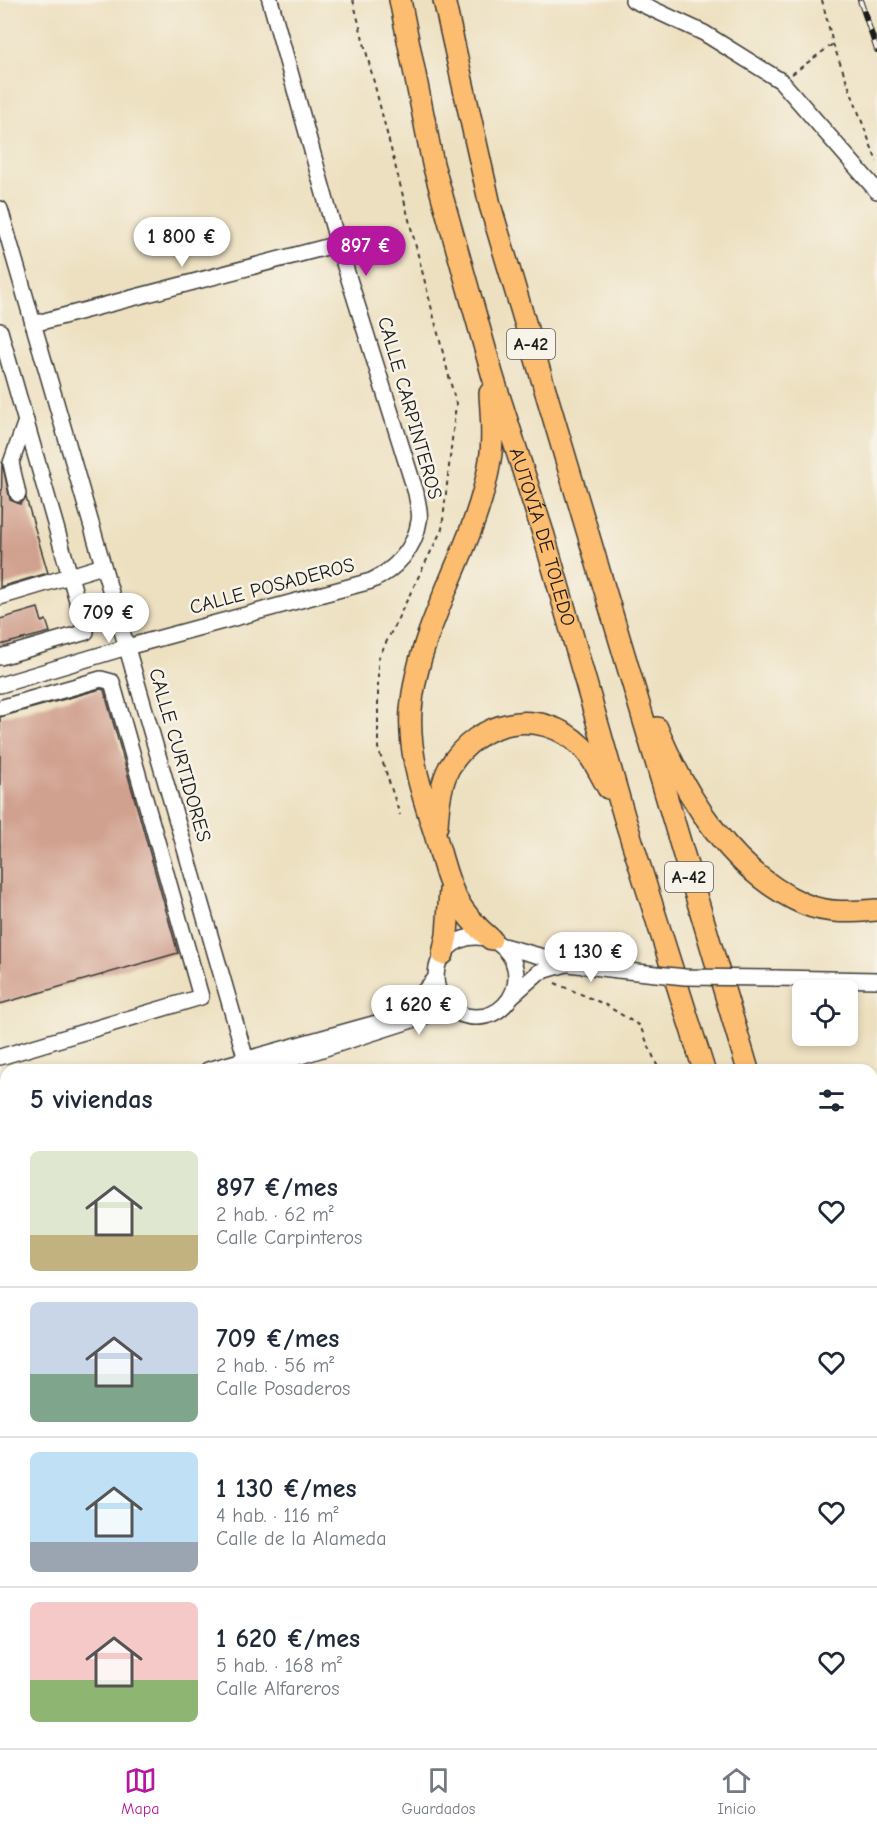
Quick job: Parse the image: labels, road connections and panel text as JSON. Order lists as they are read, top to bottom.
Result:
{
  "streets": {
    "highway": ["A-42", "AUTOVÍA DE TOLEDO"],
    "street": ["CALLE CARPINTEROS", "CALLE POSADEROS", "CALLE CURTIDORES"]
  },
  "crossings": [
    ["CALLE CARPINTEROS", "CALLE POSADEROS"],
    ["CALLE POSADEROS", "CALLE CURTIDORES"]
  ],
  "page": {
    "price": [
      "1 800 €",
      "897 €",
      "709 €",
      "1 130 €",
      "1 620 €"
    ],
    "heading": "5 viviendas",
    "list": [
      {
        "name": "897 €/mes",
        "note": "2 hab. · 62 m² · Calle Carpinteros"
      },
      {
        "name": "709 €/mes",
        "note": "2 hab. · 56 m² · Calle Posaderos"
      },
      {
        "name": "1 130 €/mes",
        "note": "4 hab. · 116 m² · Calle de la Alameda"
      },
      {
        "name": "1 620 €/mes",
        "note": "5 hab. · 168 m² · Calle Alfareros"
      }
    ],
    "tabs": ["Mapa", "Guardados", "Inicio"]
  }
}
